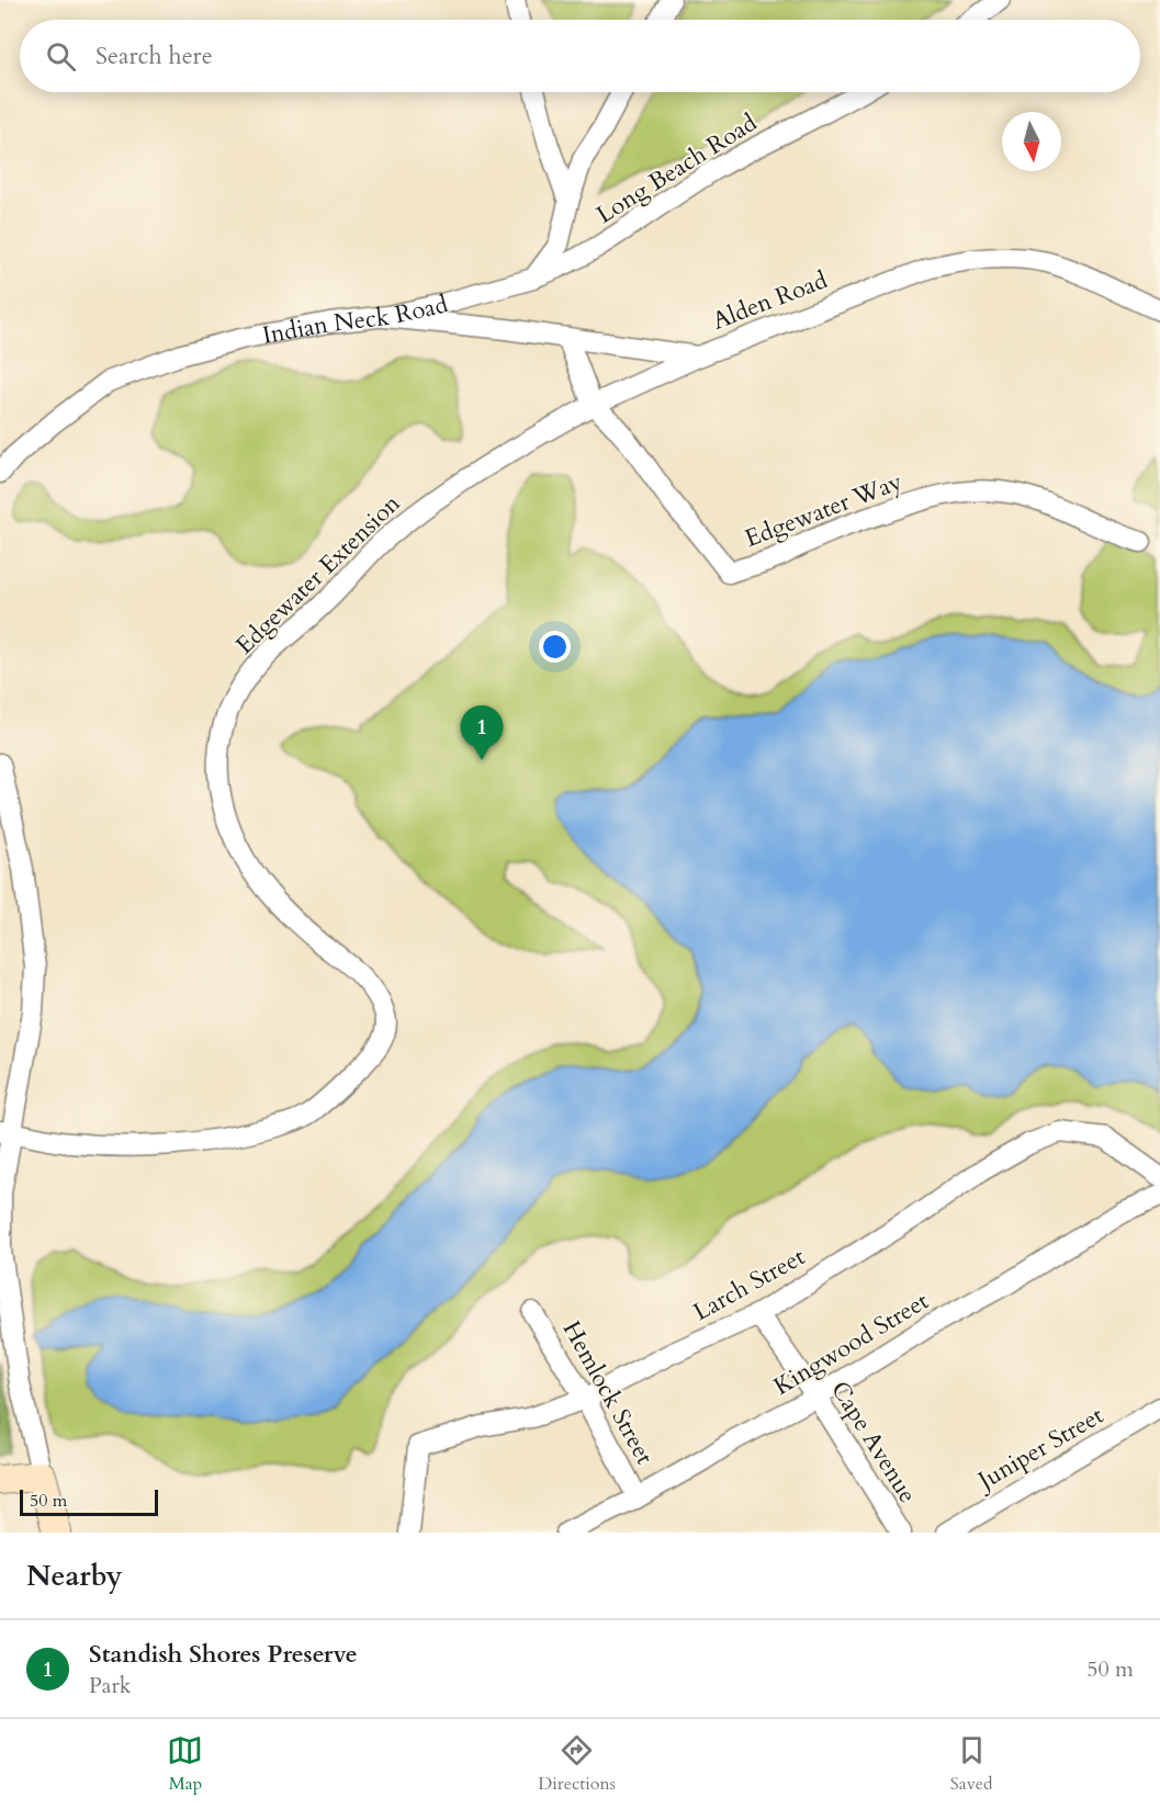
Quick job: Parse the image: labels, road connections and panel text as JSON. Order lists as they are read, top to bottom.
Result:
{
  "streets": {
    "street": [
      "Long Beach Road",
      "Alden Road",
      "Indian Neck Road",
      "Edgewater Way",
      "Edgewater Extension",
      "Larch Street",
      "Kingwood Street",
      "Hemlock Street",
      "Cape Avenue",
      "Juniper Street"
    ]
  },
  "crossings": [
    ["Long Beach Road", "Indian Neck Road"],
    ["Alden Road", "Indian Neck Road"],
    ["Alden Road", "Edgewater Extension"],
    ["Edgewater Way", "Edgewater Extension"],
    ["Larch Street", "Hemlock Street"],
    ["Larch Street", "Cape Avenue"],
    ["Kingwood Street", "Hemlock Street"],
    ["Kingwood Street", "Cape Avenue"]
  ],
  "scale_bar": "50 m",
  "north": "bottom",
  "page": {
    "search": "Search here",
    "pins": "1",
    "scale": "50 m",
    "heading": "Nearby",
    "list": [
      {
        "mark": "1",
        "name": "Standish Shores Preserve",
        "note": "Park",
        "value": "50 m"
      }
    ],
    "nav": ["Map", "Directions", "Saved"]
  }
}
